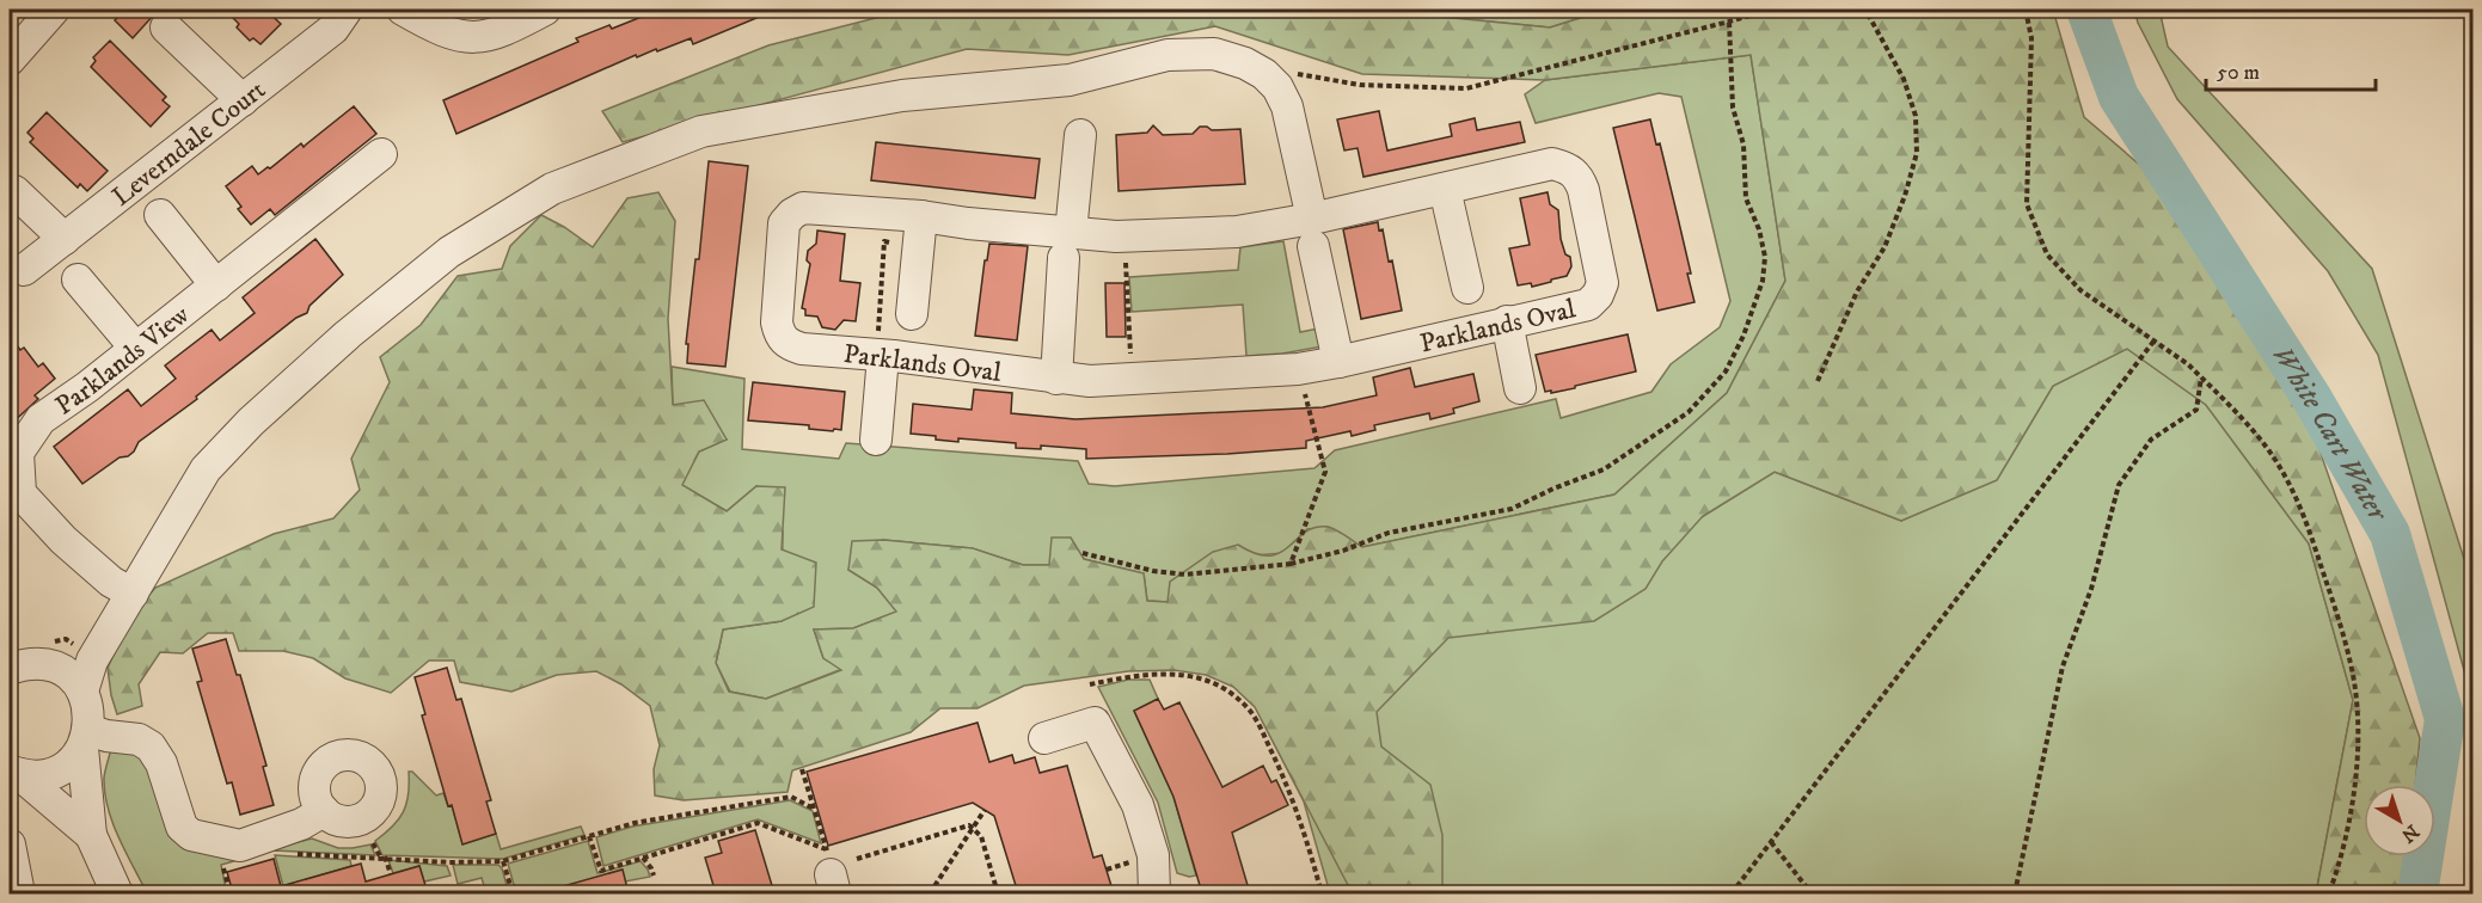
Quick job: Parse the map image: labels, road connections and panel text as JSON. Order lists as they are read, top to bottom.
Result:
{
  "streets": {
    "street": ["Leverndale Court", "Parklands Oval", "Parklands View"]
  },
  "water": ["White Cart Water"],
  "scale_bar": "50 m",
  "north": "bottom right"
}
